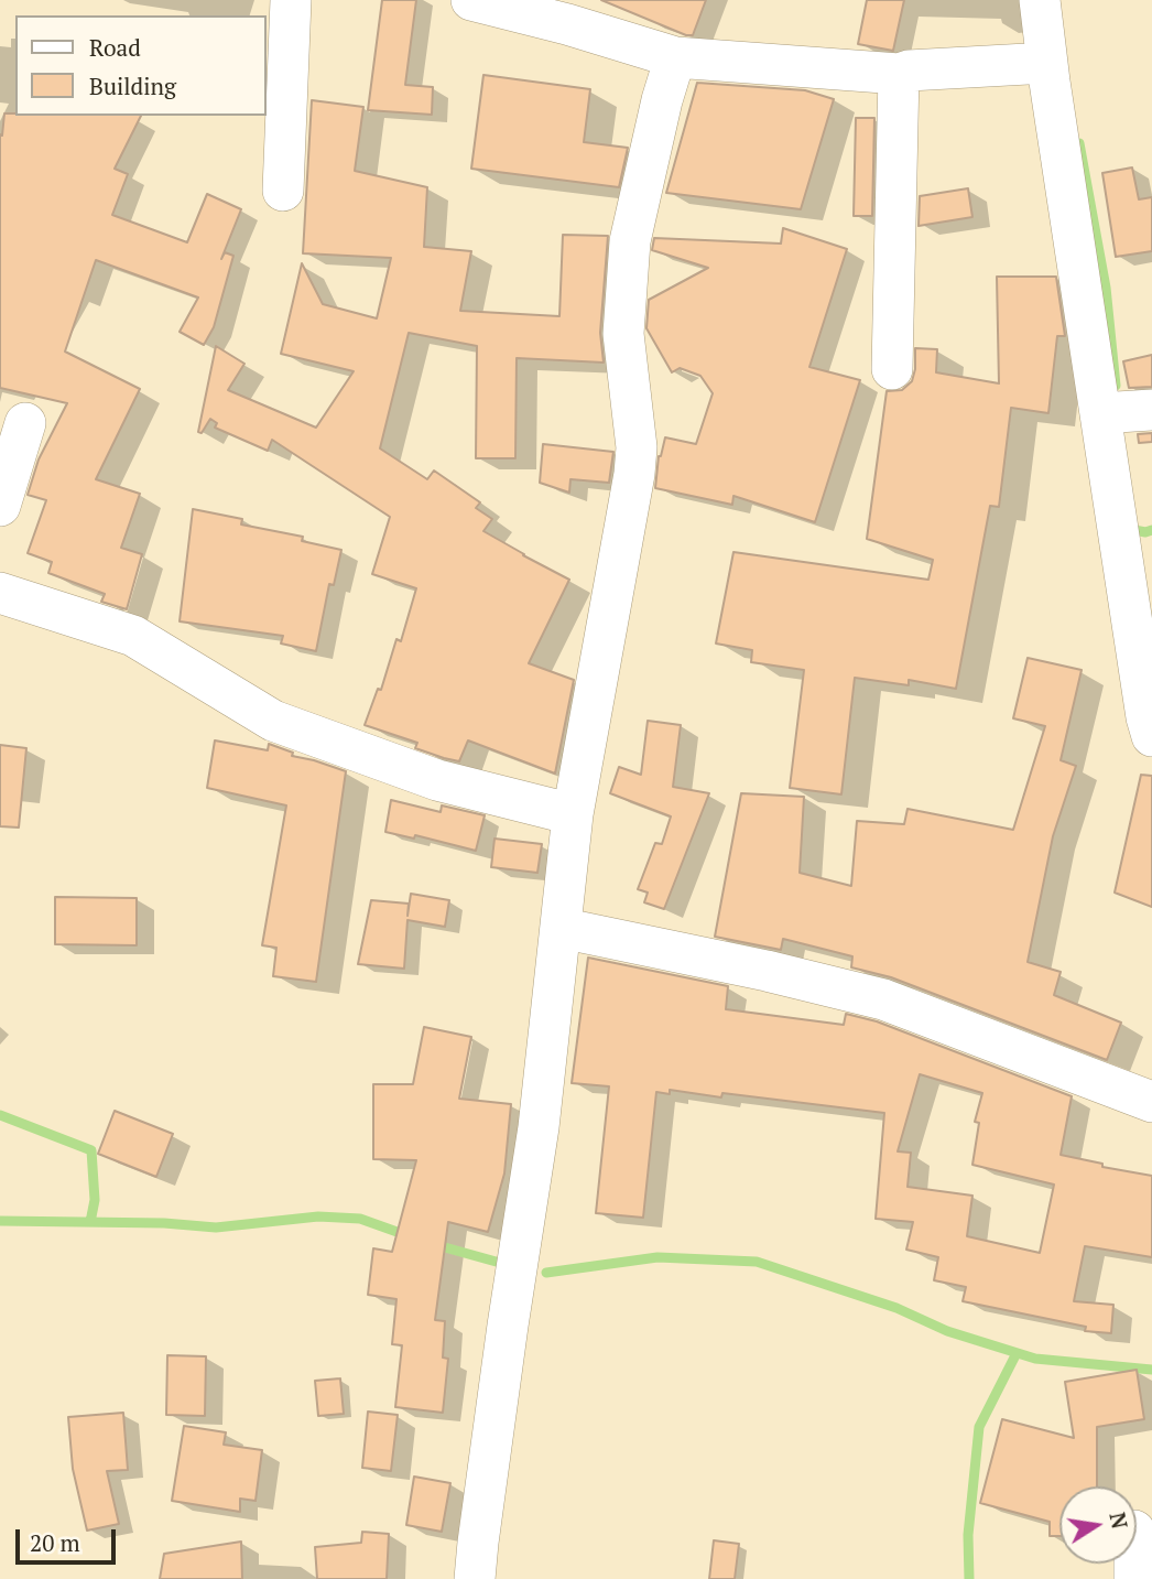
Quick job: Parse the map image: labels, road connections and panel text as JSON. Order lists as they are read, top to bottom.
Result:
{
  "legend": ["Road", "Building"],
  "scale_bar": "20 m",
  "north": "right"
}
